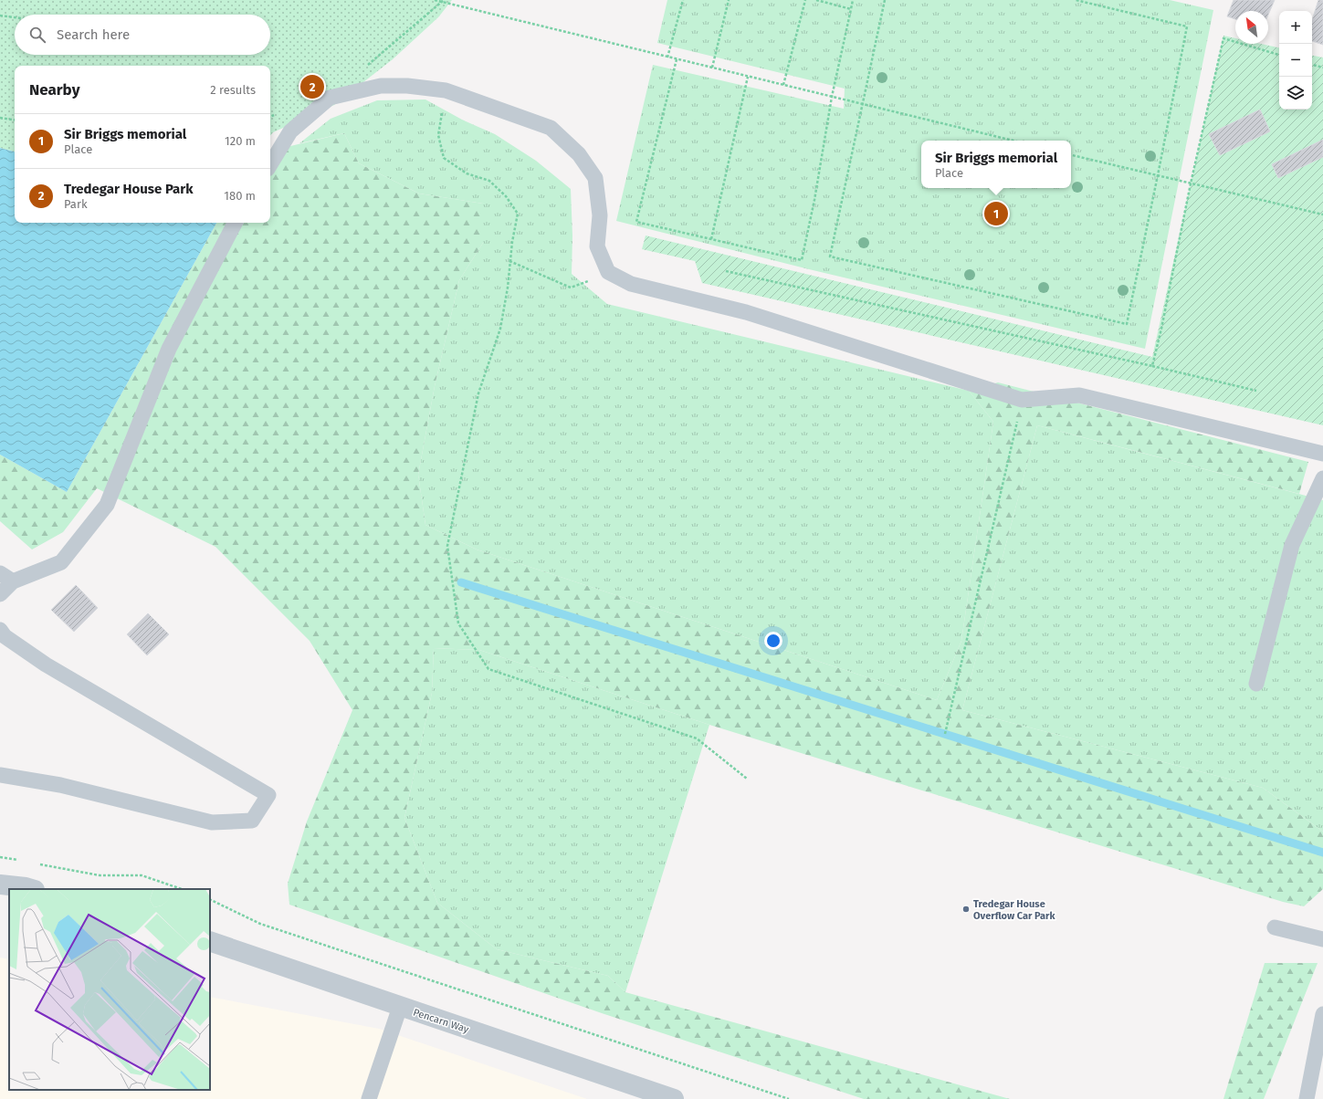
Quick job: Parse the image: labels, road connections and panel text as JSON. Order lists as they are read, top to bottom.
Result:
{
  "streets": {
    "street": ["Pencarn Way"]
  },
  "places": ["Tredegar House Overflow Car Park"],
  "north": "top left",
  "page": {
    "map_buttons": ["+", "−"],
    "search": "Search here",
    "heading": ["Nearby", "2 results"],
    "pins": ["2", "1"],
    "list": [
      {
        "mark": "1",
        "name": "Sir Briggs memorial",
        "note": "Place",
        "value": "120 m"
      },
      {
        "mark": "2",
        "name": "Tredegar House Park",
        "note": "Park",
        "value": "180 m"
      }
    ],
    "popup": ["Sir Briggs memorial", "Place"]
  }
}
